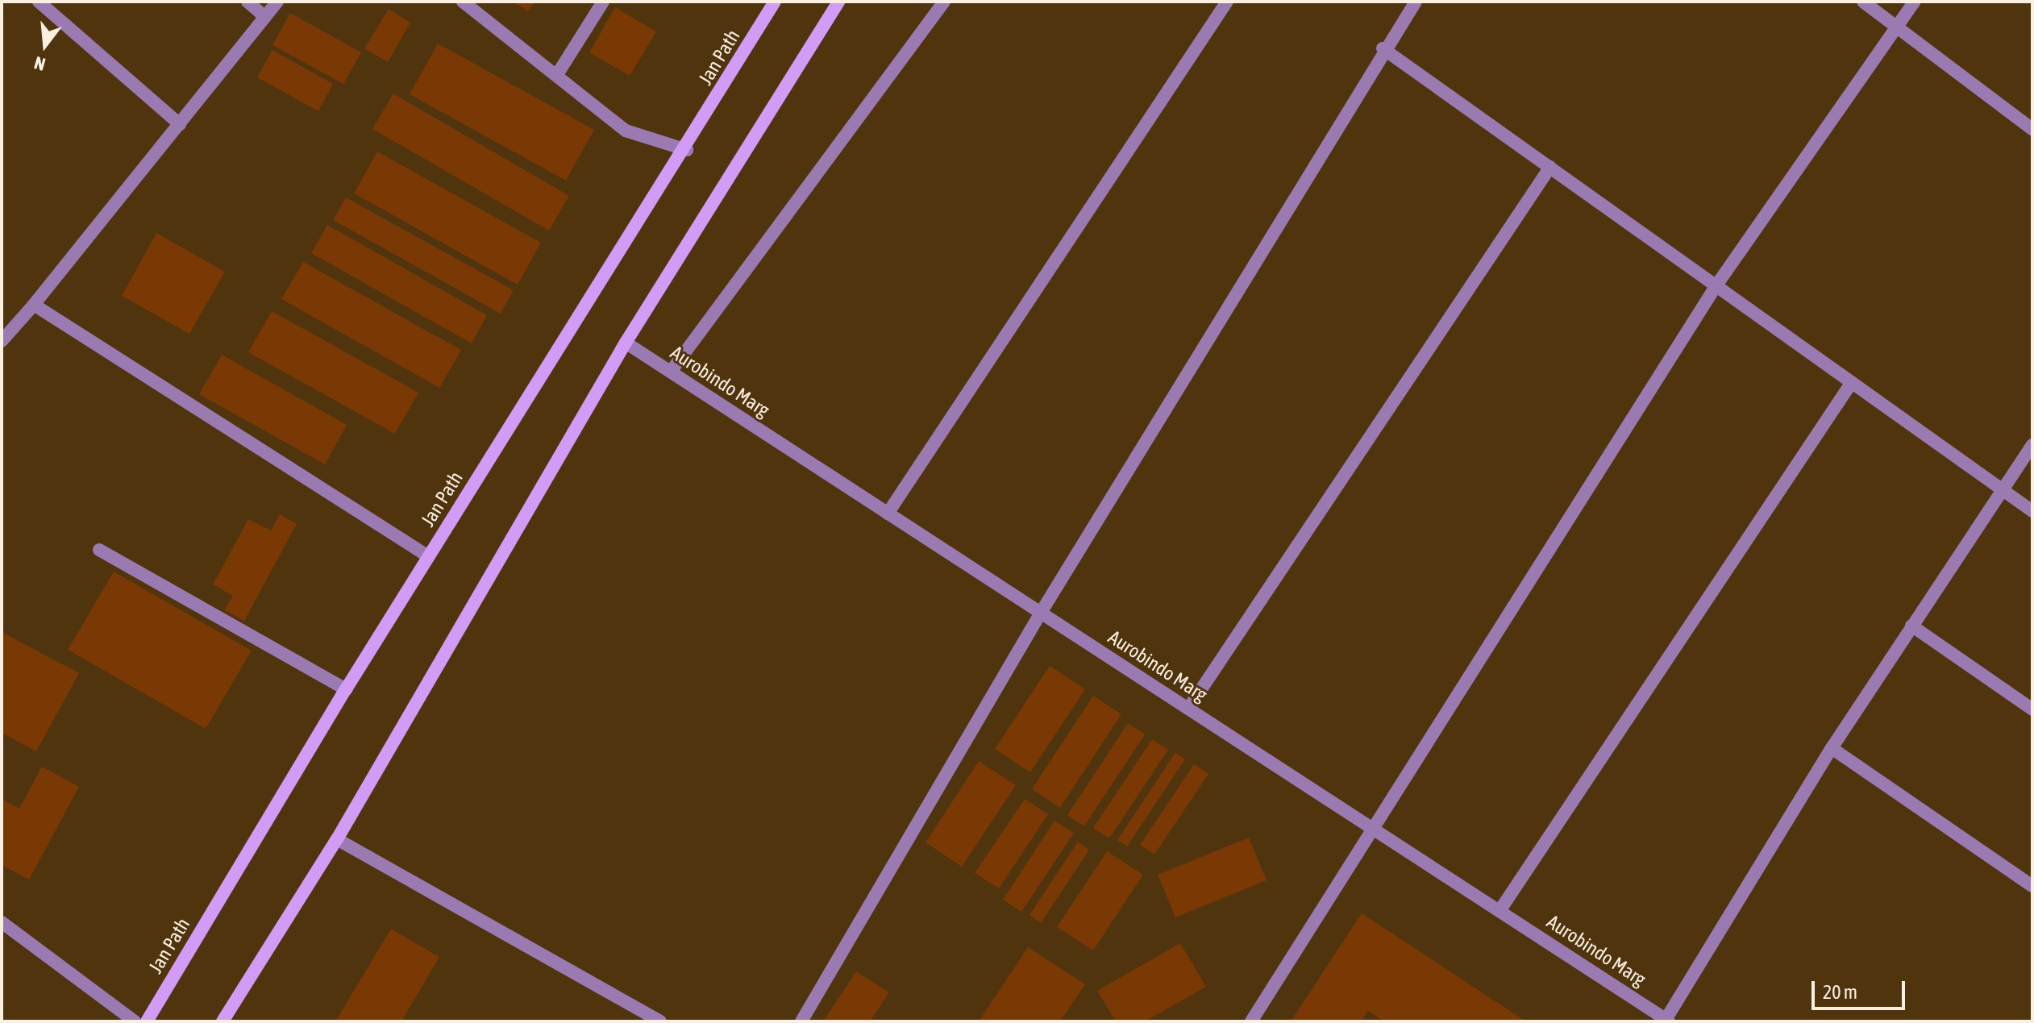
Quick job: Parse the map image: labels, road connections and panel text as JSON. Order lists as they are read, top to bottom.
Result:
{
  "streets": {
    "main road": ["Jan Path"],
    "street": ["Aurobindo Marg"]
  },
  "scale_bar": "20 m",
  "north": "bottom"
}
